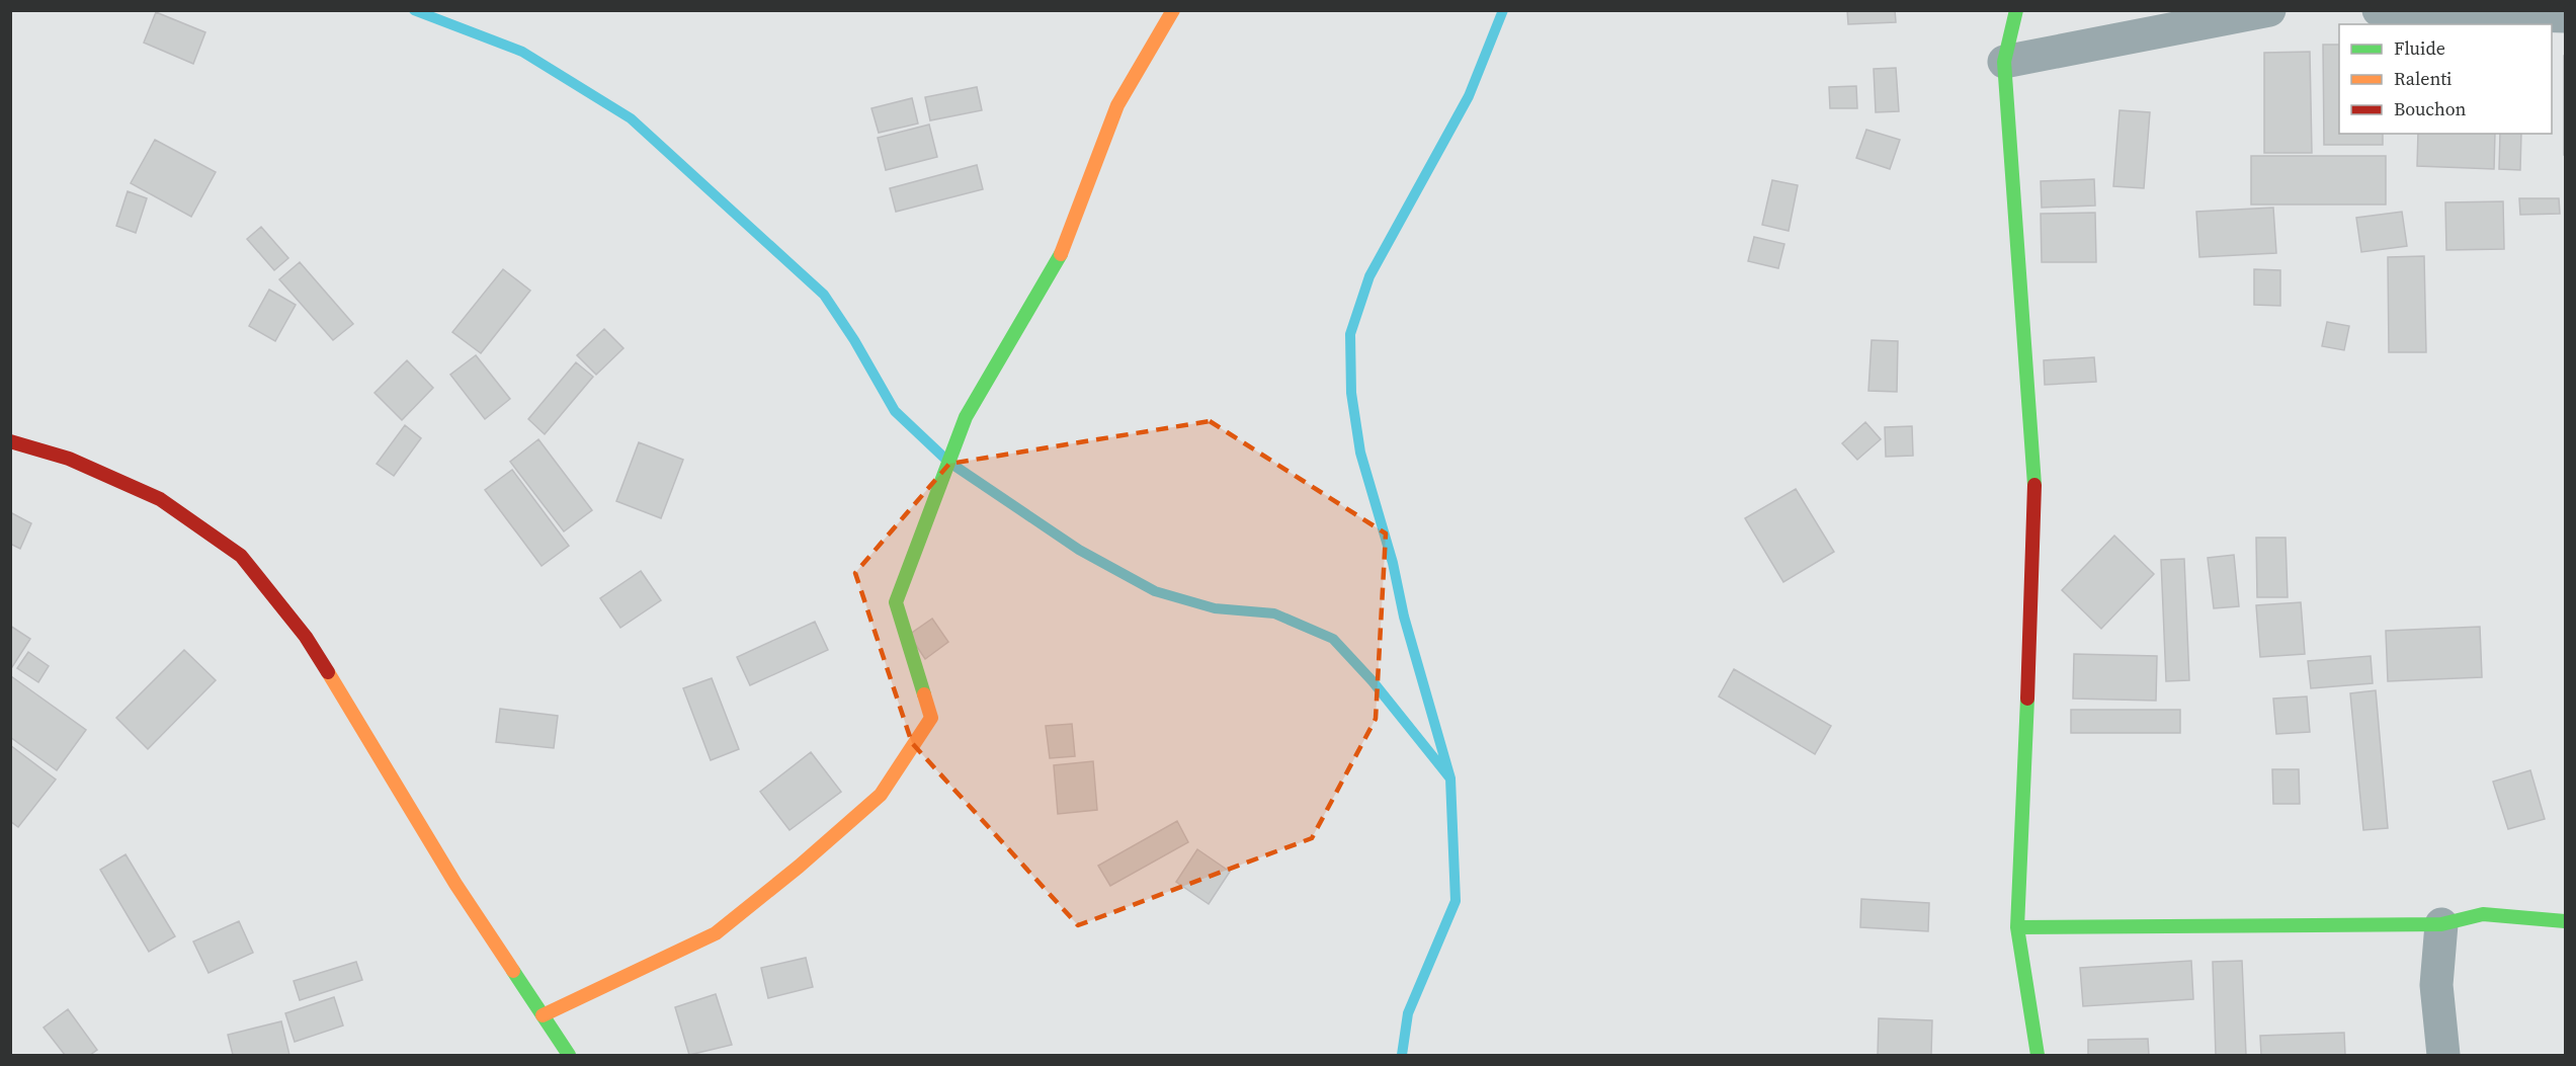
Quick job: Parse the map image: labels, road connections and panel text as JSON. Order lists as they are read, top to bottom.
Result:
{
  "legend": ["Fluide", "Ralenti", "Bouchon"]
}
